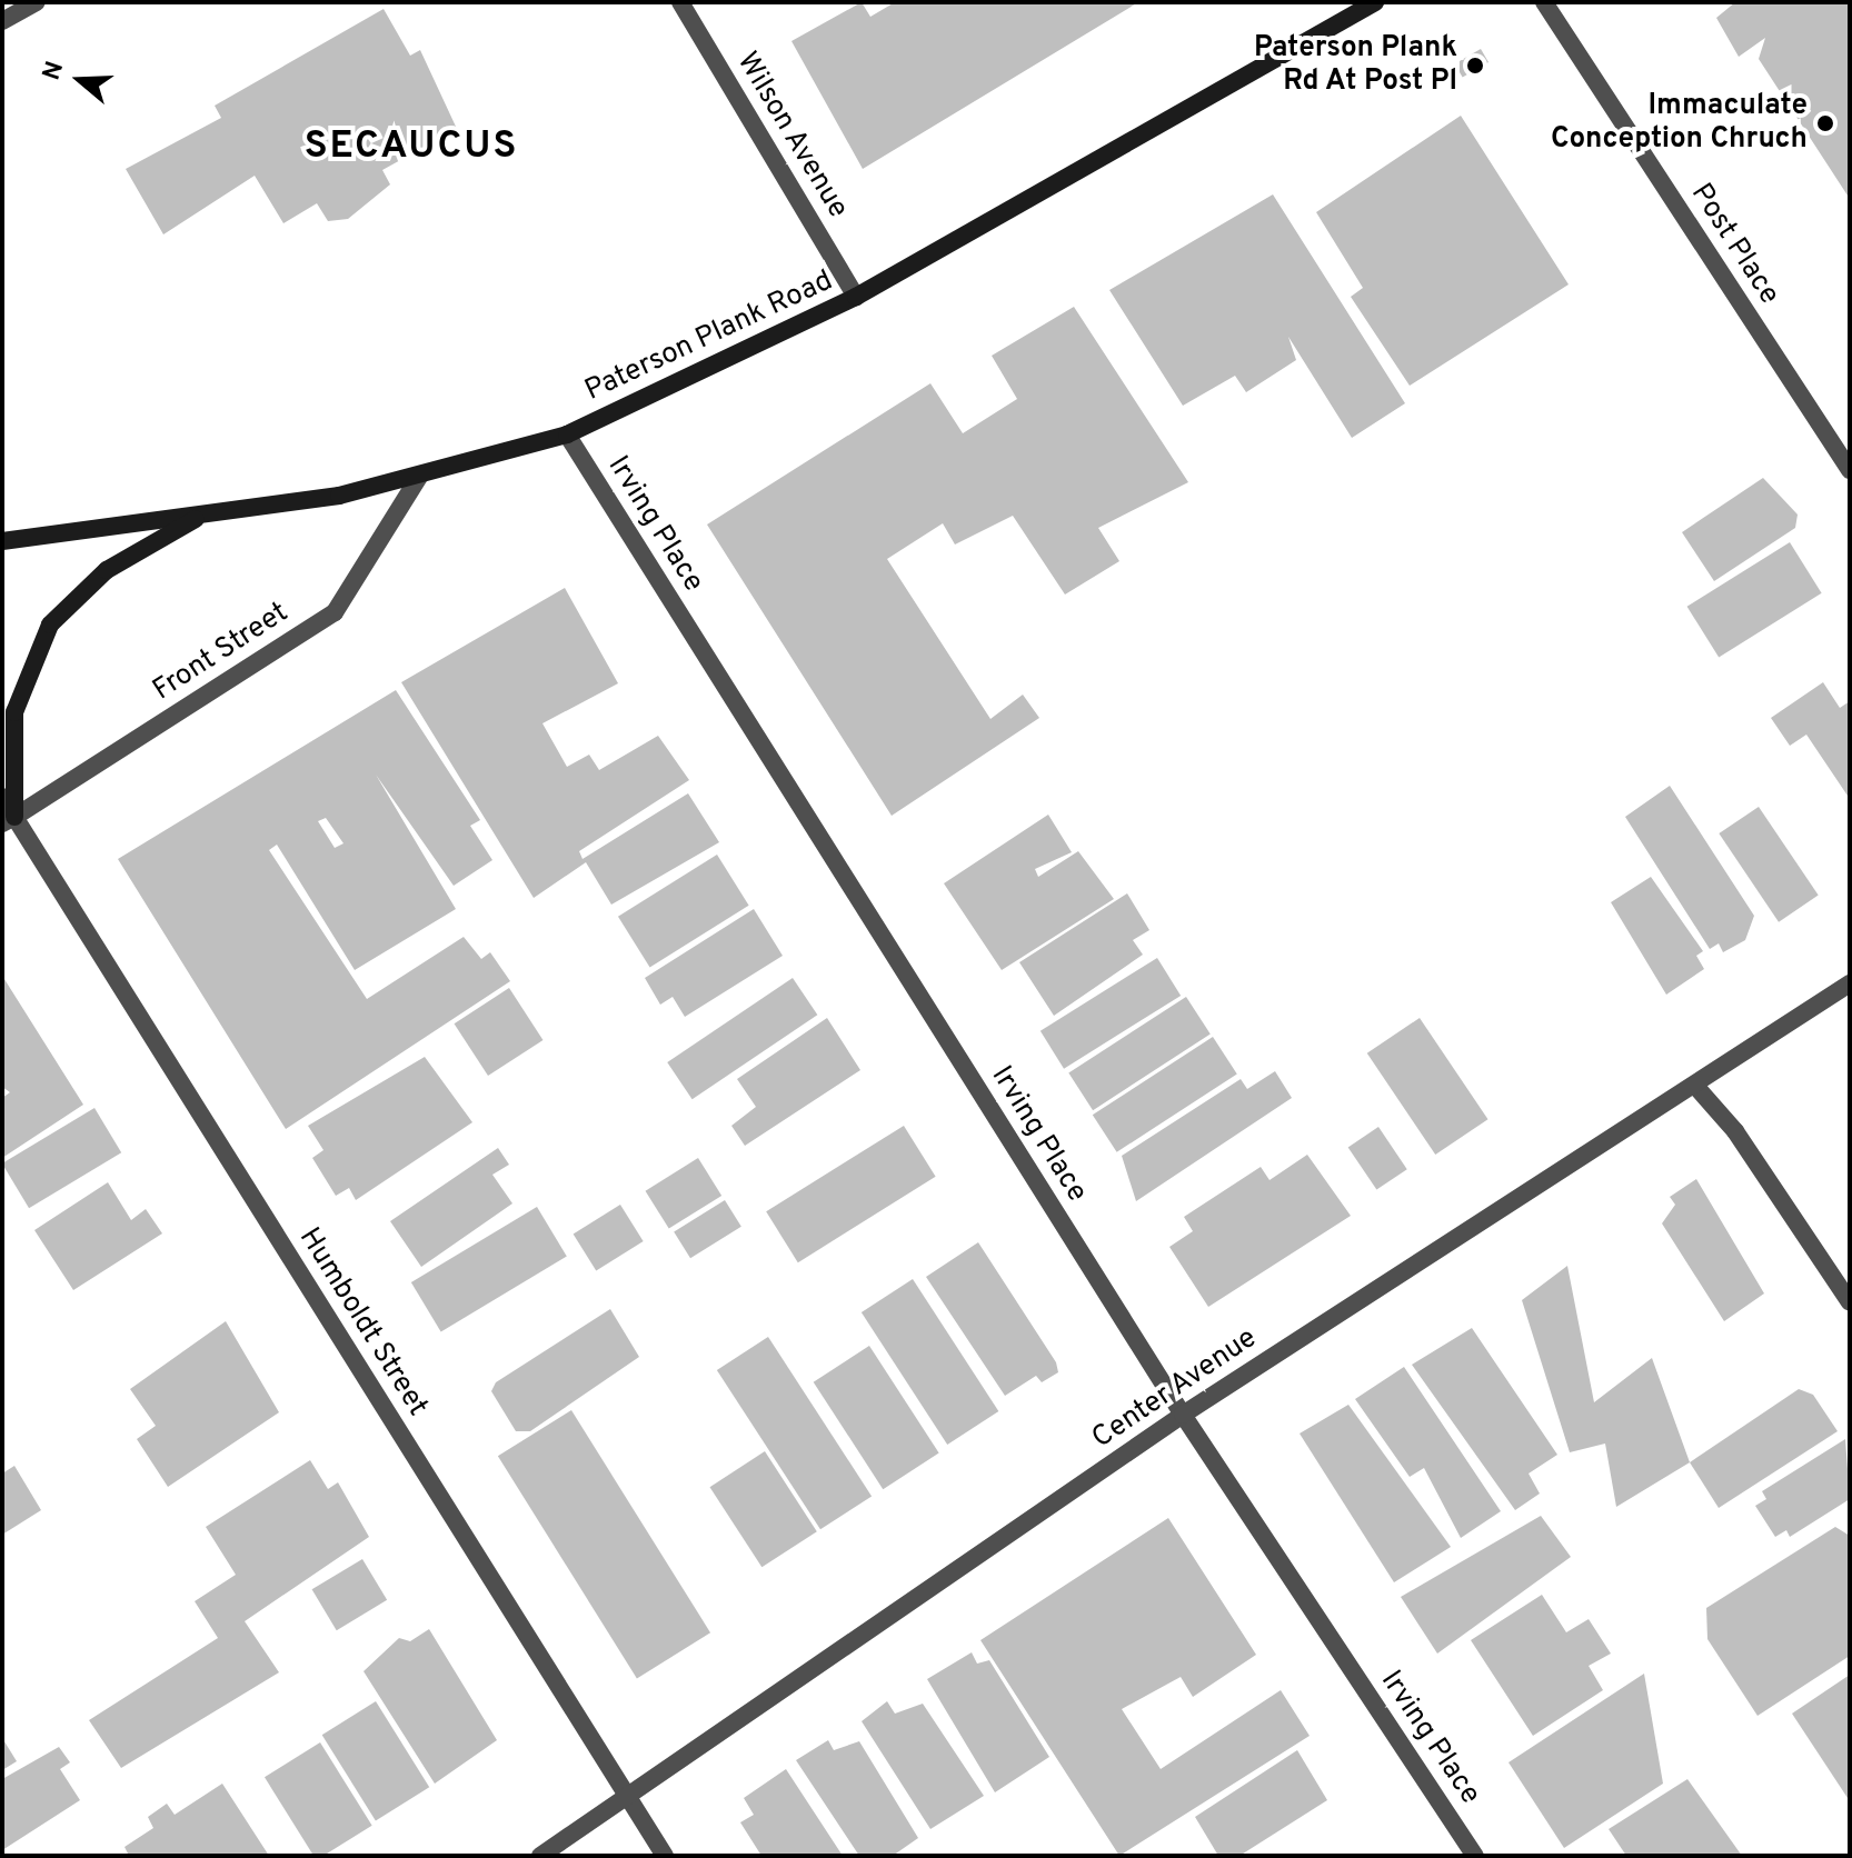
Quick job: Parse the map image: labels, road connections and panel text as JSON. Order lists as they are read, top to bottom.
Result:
{
  "streets": {
    "main road": ["Paterson Plank Road"],
    "street": [
      "Wilson Avenue",
      "Post Place",
      "Irving Place",
      "Front Street",
      "Humboldt Street",
      "Center Avenue"
    ]
  },
  "crossings": [
    ["Wilson Avenue", "Paterson Plank Road"],
    ["Paterson Plank Road", "Irving Place"],
    ["Paterson Plank Road", "Front Street"],
    ["Irving Place", "Center Avenue"],
    ["Front Street", "Humboldt Street"],
    ["Humboldt Street", "Center Avenue"]
  ],
  "districts": ["SECAUCUS"],
  "places": ["Paterson Plank Rd At Post Pl", "Immaculate Conception Chruch"],
  "north": "left"
}
